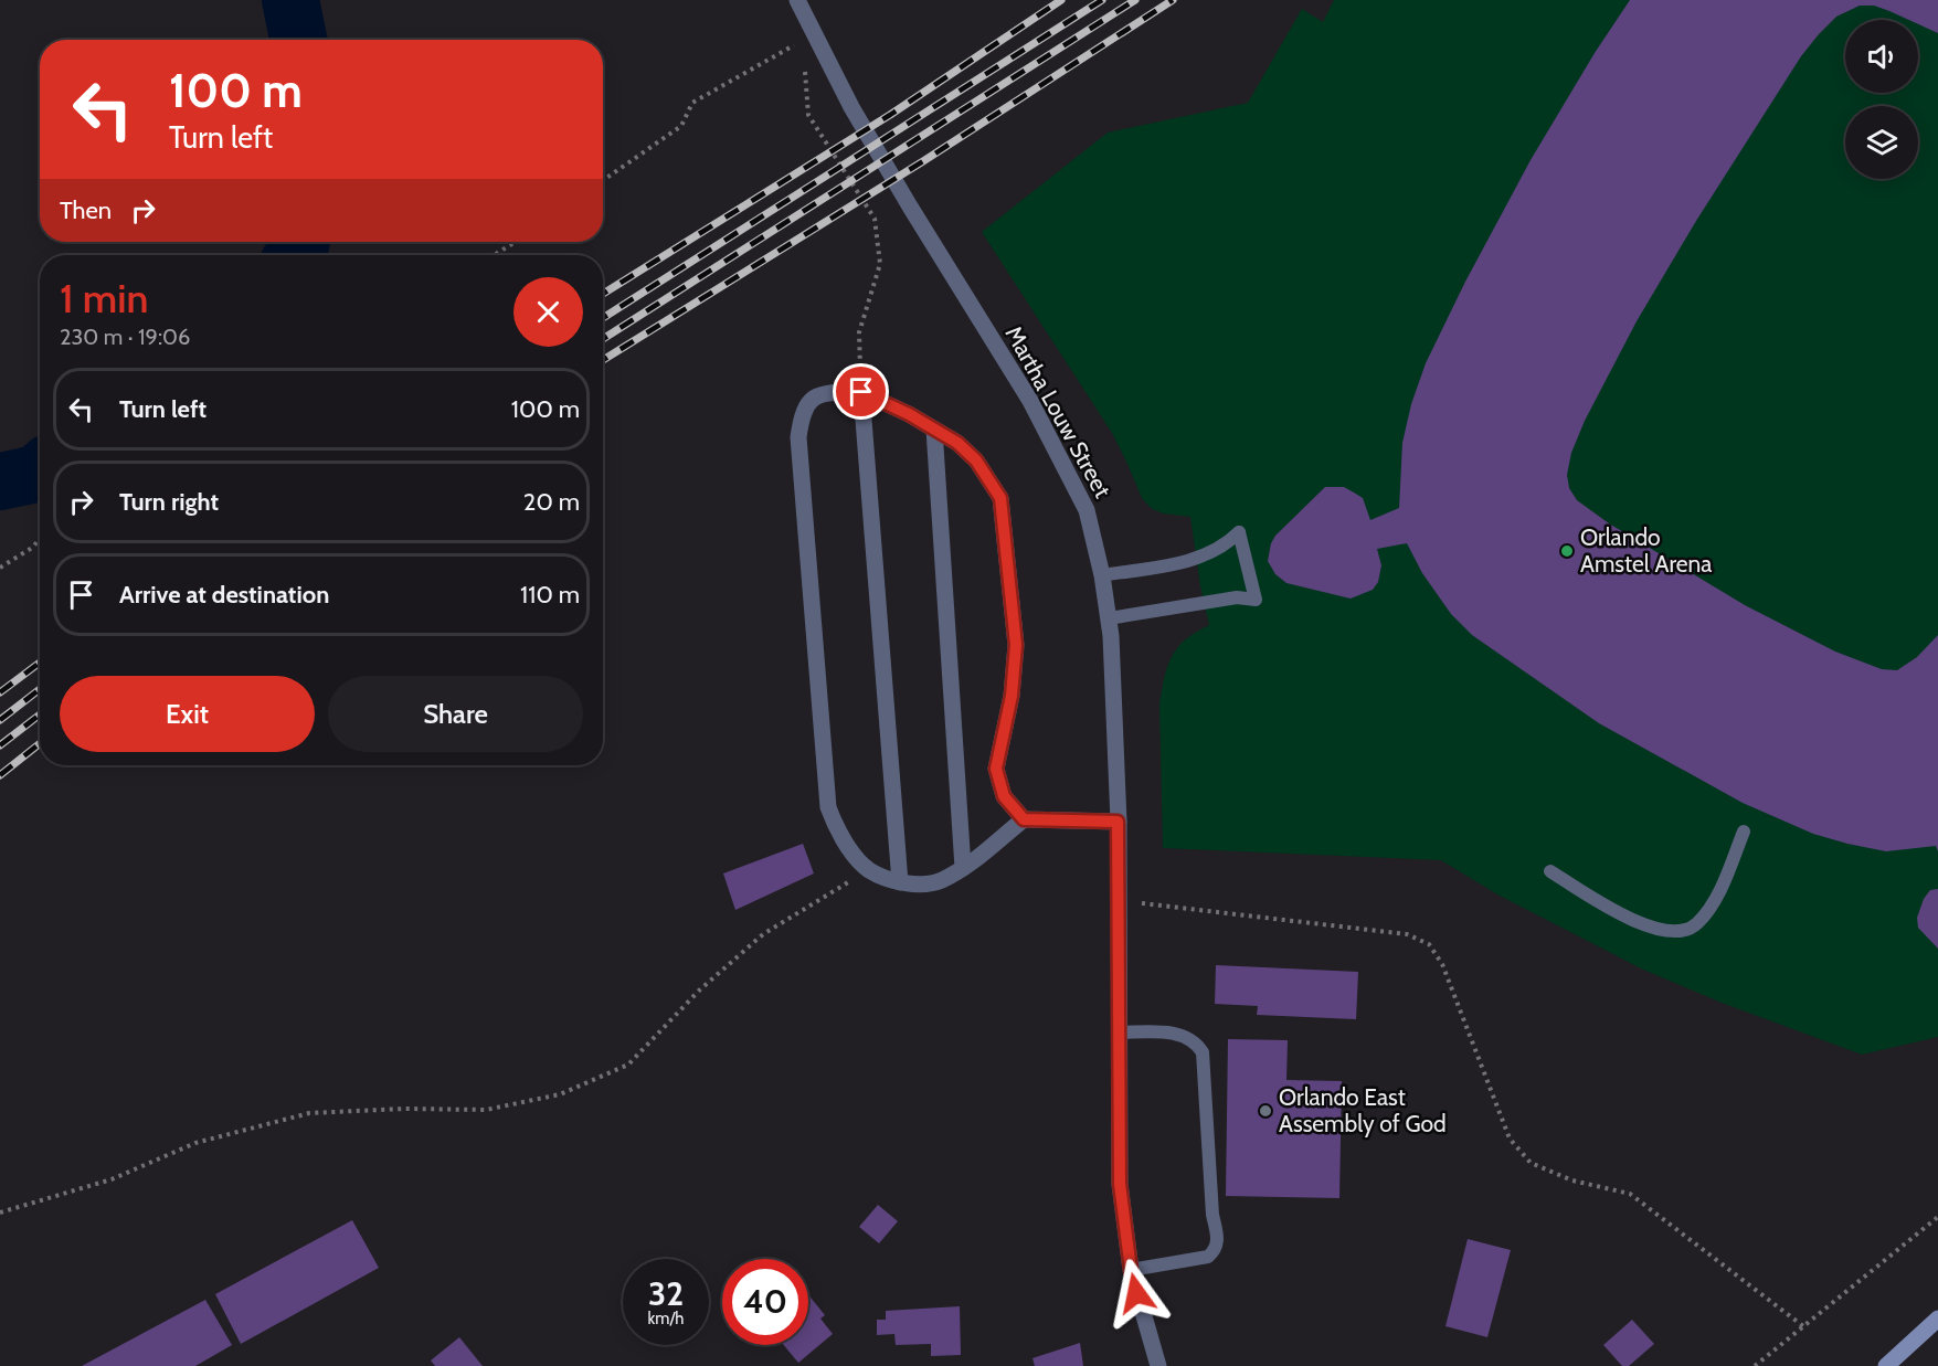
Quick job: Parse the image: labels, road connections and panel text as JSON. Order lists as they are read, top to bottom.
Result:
{
  "streets": {
    "street": ["Martha Louw Street"]
  },
  "places": ["Orlando Amstel Arena", "Orlando East Assembly of God"],
  "page": {
    "turn": ["100 m", "Turn left"],
    "then": "Then",
    "heading": ["1 min", "230 m · 19:06"],
    "list": [
      {
        "name": "Turn left",
        "value": "100 m"
      },
      {
        "name": "Turn right",
        "value": "20 m"
      },
      {
        "name": "Arrive at destination",
        "value": "110 m"
      }
    ],
    "buttons": ["Exit", "Share"],
    "speed": "32 km/h",
    "limit": "40"
  }
}
